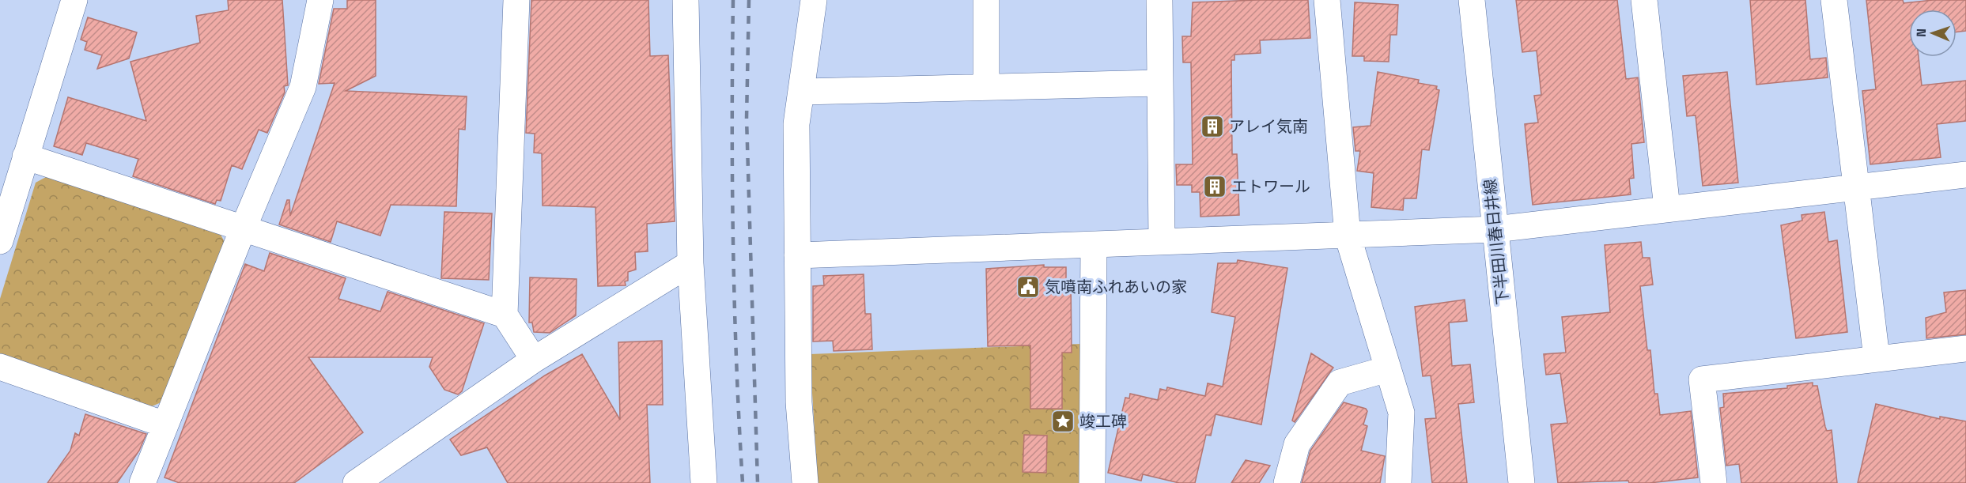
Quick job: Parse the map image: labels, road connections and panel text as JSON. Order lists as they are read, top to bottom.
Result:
{
  "streets": {
    "street": ["下半田川春日井線"]
  },
  "places": {
    "building": ["アレイ気南", "エトワール"],
    "public building": ["気噴南ふれあいの家"],
    "place": ["竣工碑"]
  },
  "north": "left"
}
